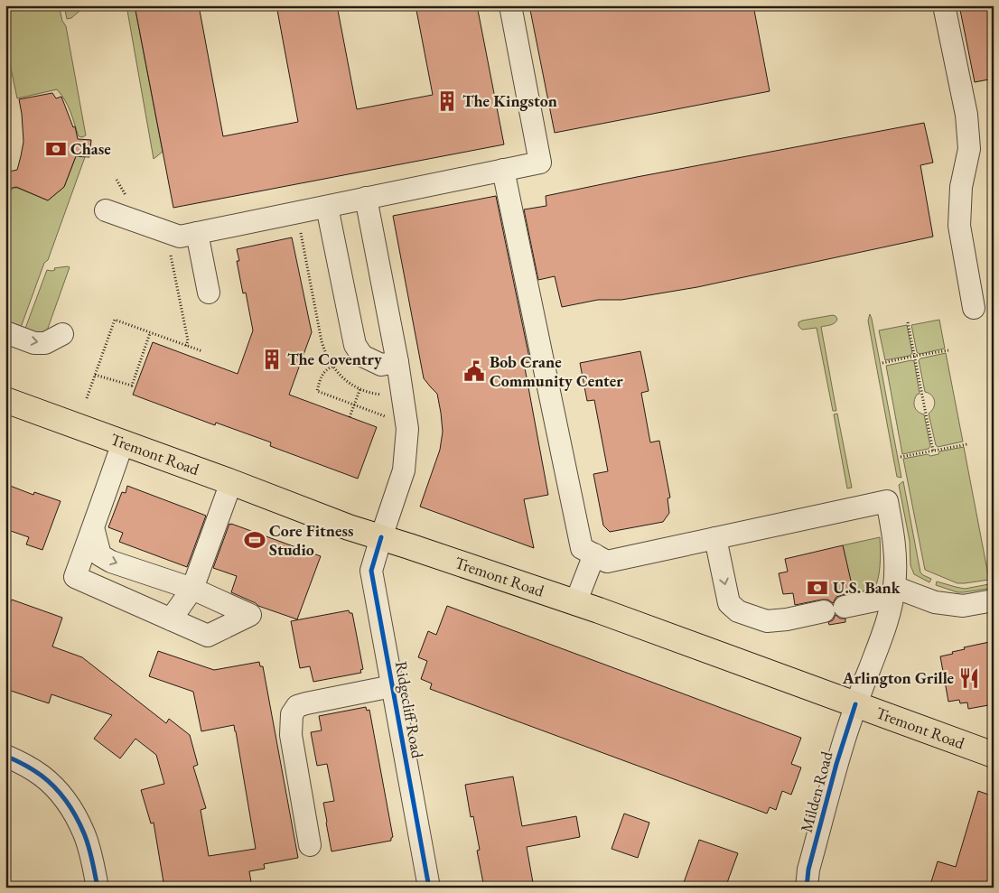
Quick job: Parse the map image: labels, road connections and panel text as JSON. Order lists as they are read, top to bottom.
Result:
{
  "streets": {
    "main road": ["Tremont Road"],
    "street": ["Ridgecliff Road", "Milden Road"]
  },
  "crossings": [
    ["Tremont Road", "Ridgecliff Road"],
    ["Tremont Road", "Milden Road"]
  ],
  "places": {
    "building": ["The Kingston", "The Coventry"],
    "bank": ["Chase", "U.S. Bank"],
    "public building": ["Bob Crane Community Center"],
    "sports": ["Core Fitness Studio"],
    "restaurant": ["Arlington Grille"]
  }
}
